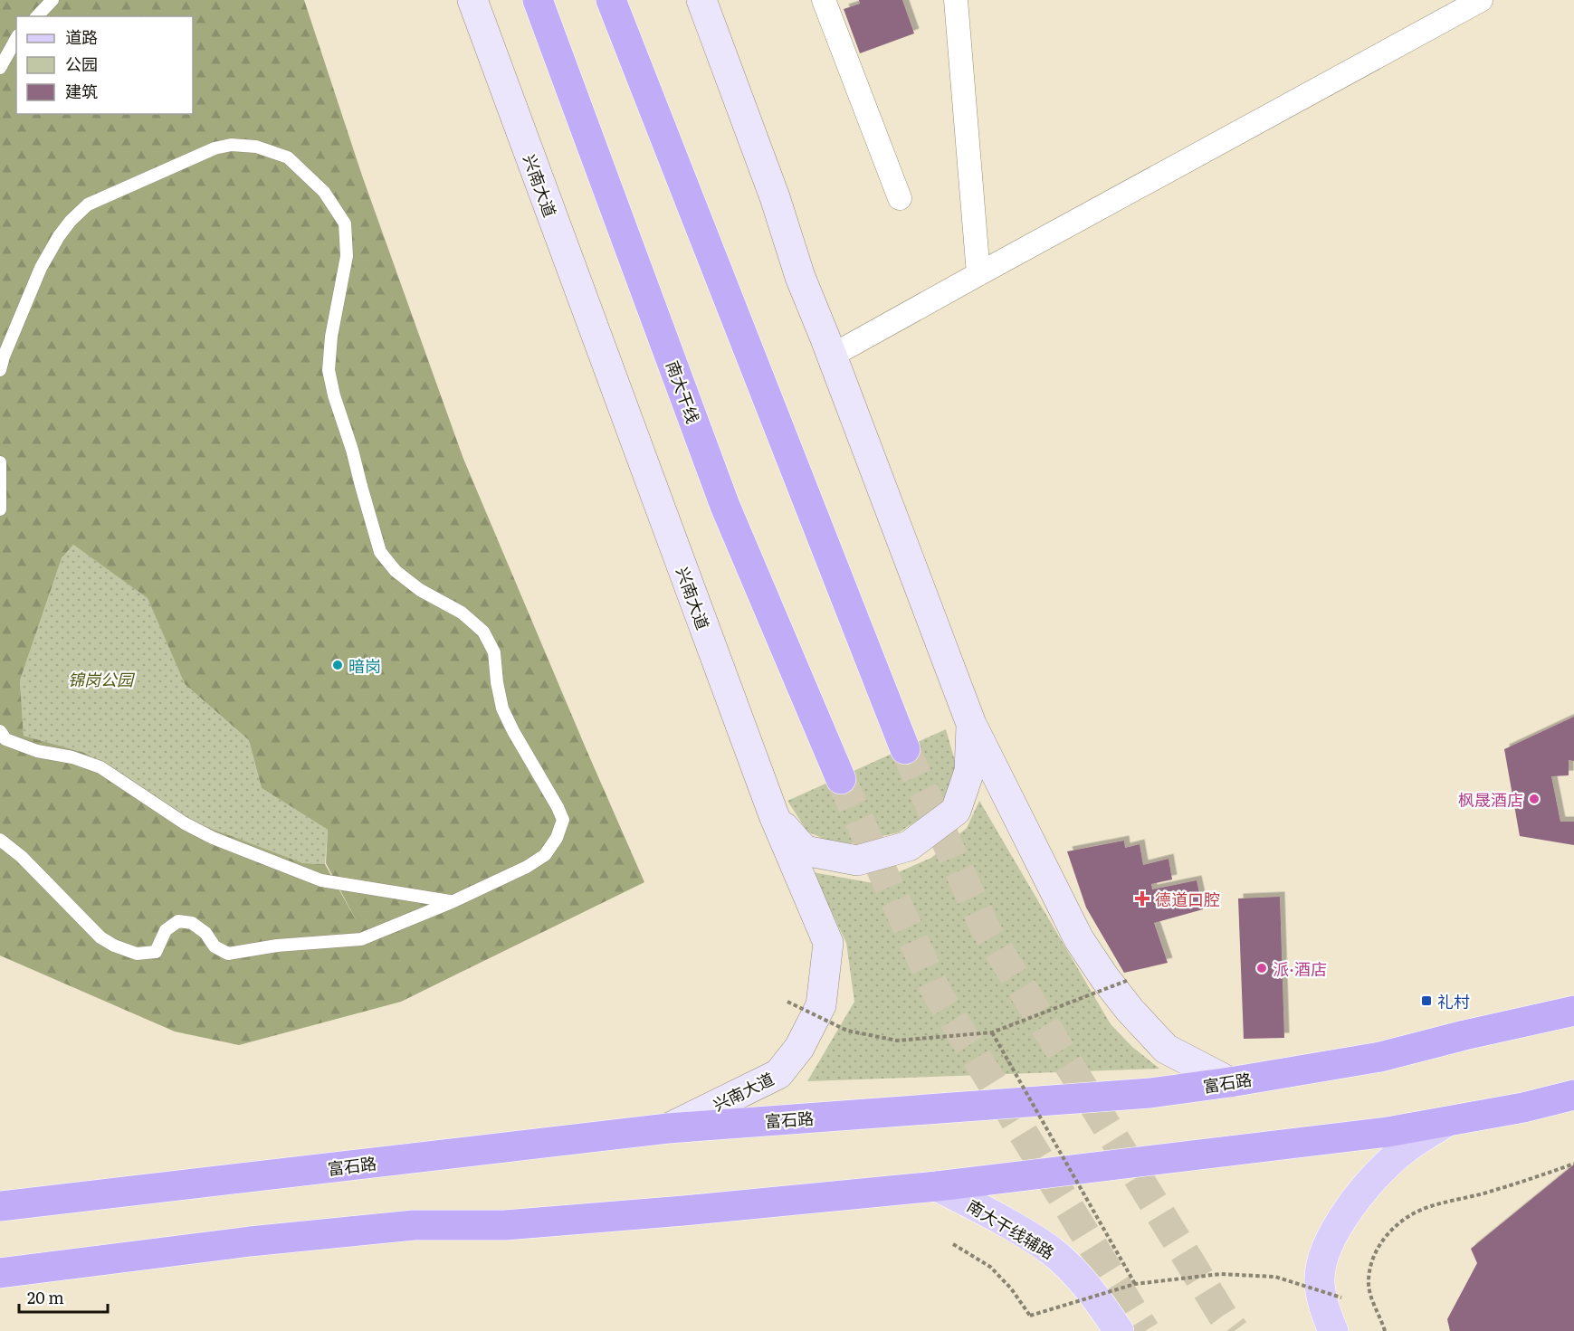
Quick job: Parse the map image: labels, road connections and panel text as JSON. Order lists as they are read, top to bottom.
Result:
{
  "streets": {
    "highway": ["南大干线", "富石路"],
    "main road": ["兴南大道", "南大干线辅路"]
  },
  "crossings": [
    ["兴南大道", "富石路"]
  ],
  "parks": ["锦岗公园"],
  "places": {
    "other": ["暗岗", "枫晟酒店", "派·酒店"],
    "health": ["德道口腔"],
    "transit": ["礼村"]
  },
  "legend": ["道路", "公园", "建筑"],
  "scale_bar": "20 m"
}
